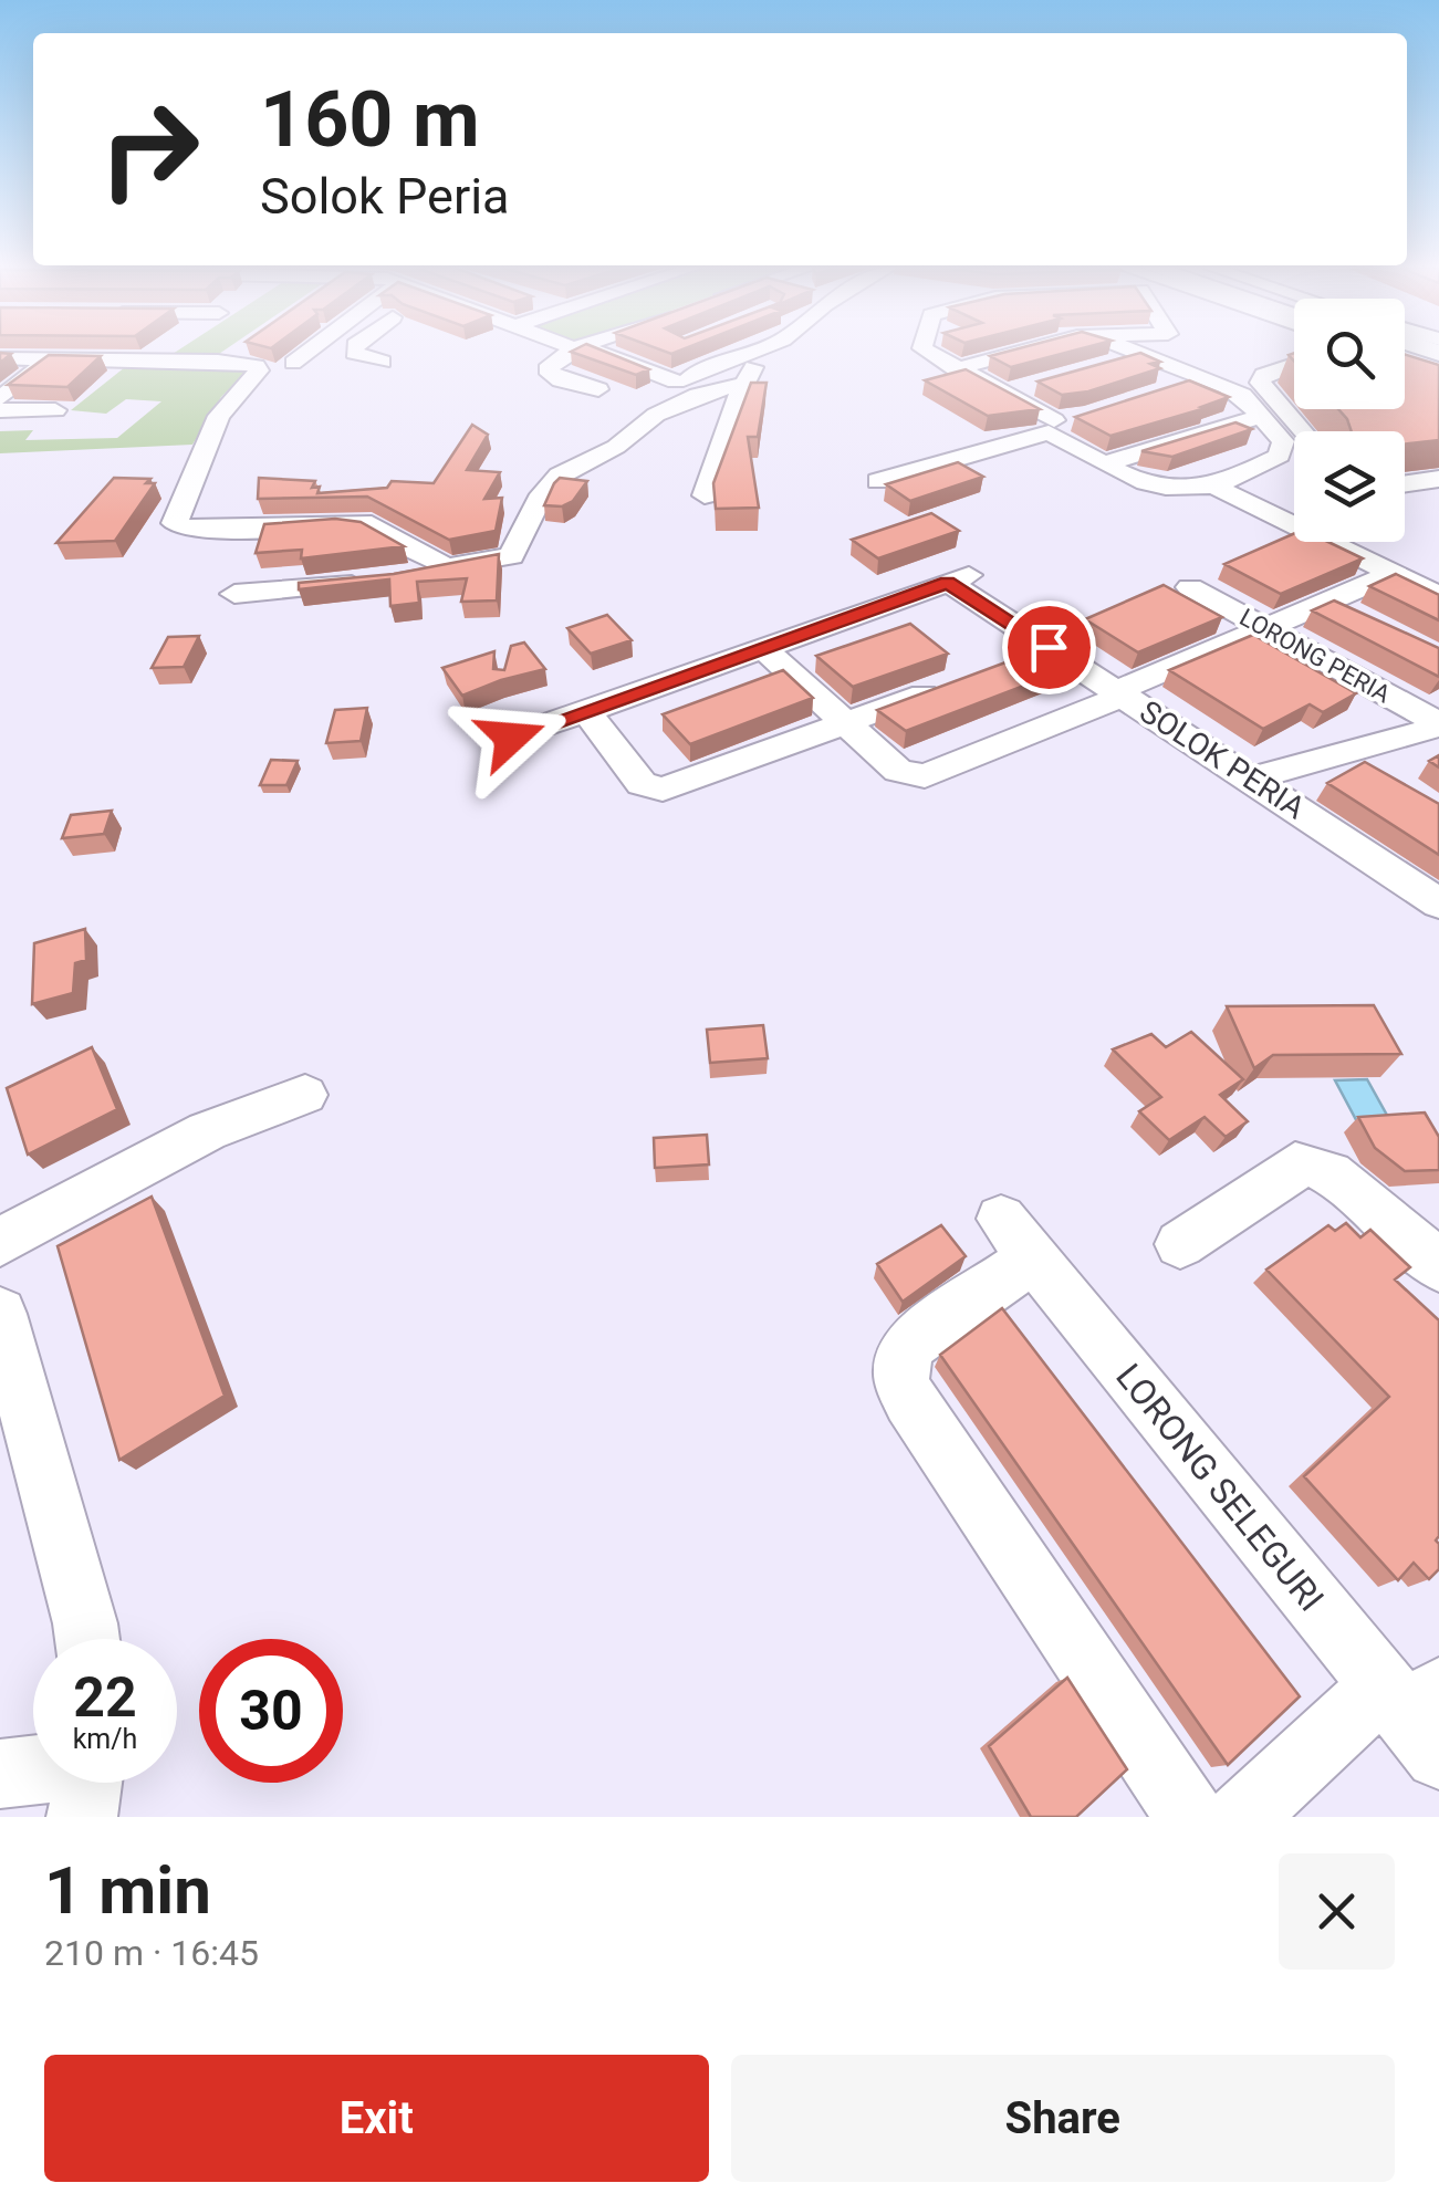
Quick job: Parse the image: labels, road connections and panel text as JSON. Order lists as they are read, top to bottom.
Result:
{
  "streets": {
    "street": ["LORONG PERIA", "SOLOK PERIA", "LORONG SELEGURI"]
  },
  "page": {
    "turn": ["160 m", "Solok Peria"],
    "speed": "22 km/h",
    "limit": "30",
    "heading": ["1 min", "210 m · 16:45"],
    "buttons": ["Exit", "Share"]
  }
}
